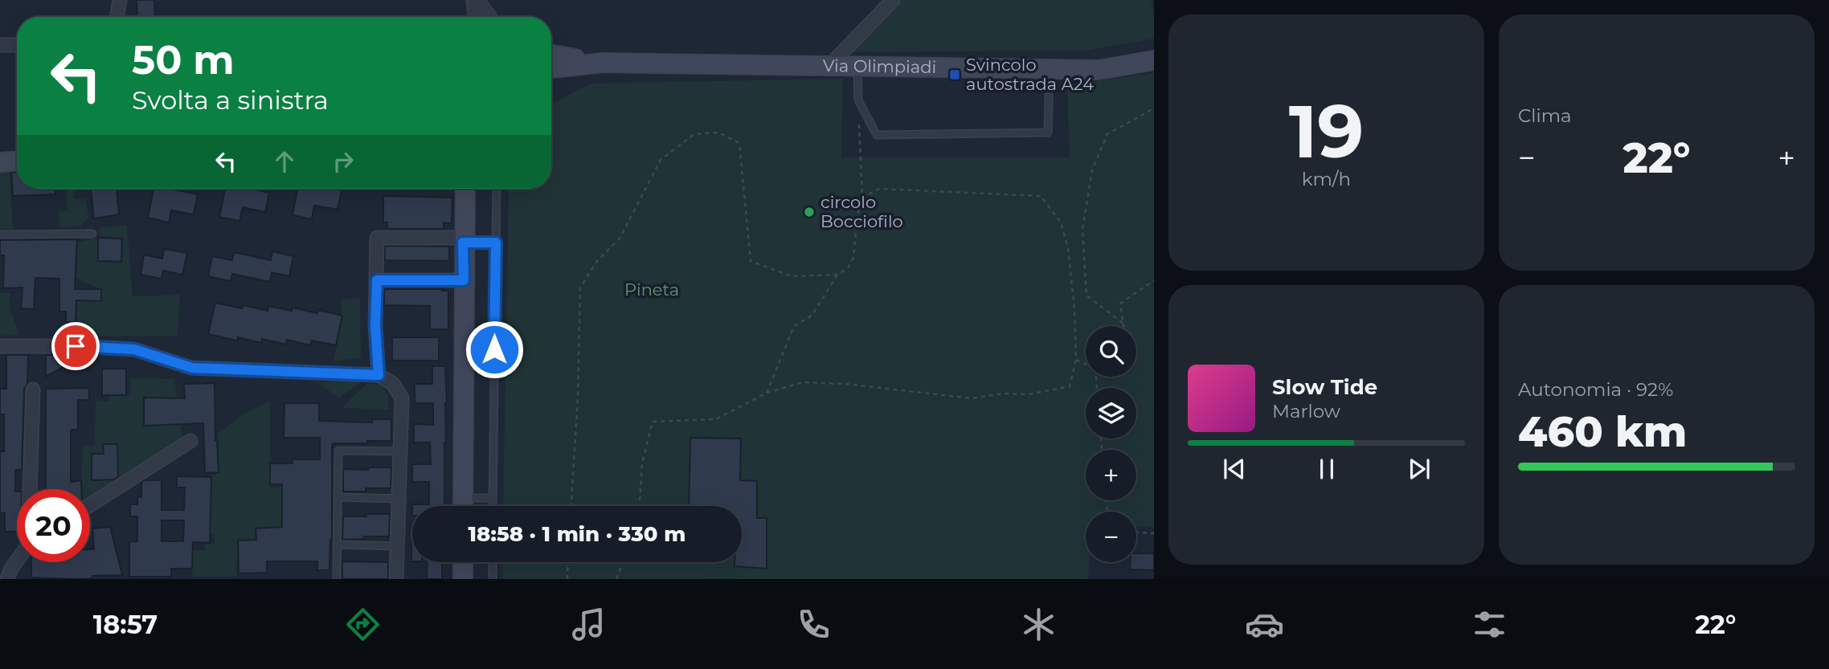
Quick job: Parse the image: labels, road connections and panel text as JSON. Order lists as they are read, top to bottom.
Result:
{
  "streets": {
    "street": ["Via Olimpiadi"]
  },
  "parks": ["Pineta"],
  "places": {
    "transit": ["Svincolo autostrada A24"],
    "other": ["circolo Bocciofilo"]
  },
  "page": {
    "tile": [
      ["19", "km/h"],
      "Clima",
      ["Autonomia · 92%", "460 km"]
    ],
    "turn": ["50 m", "Svolta a sinistra"],
    "heat": ["−", "22°", "+"],
    "map_buttons": ["+", "−"],
    "song": ["Slow Tide", "Marlow"],
    "limit": "20",
    "trip": "18:58 · 1 min · 330 m",
    "tabs": ["18:57", "22°"]
  }
}
